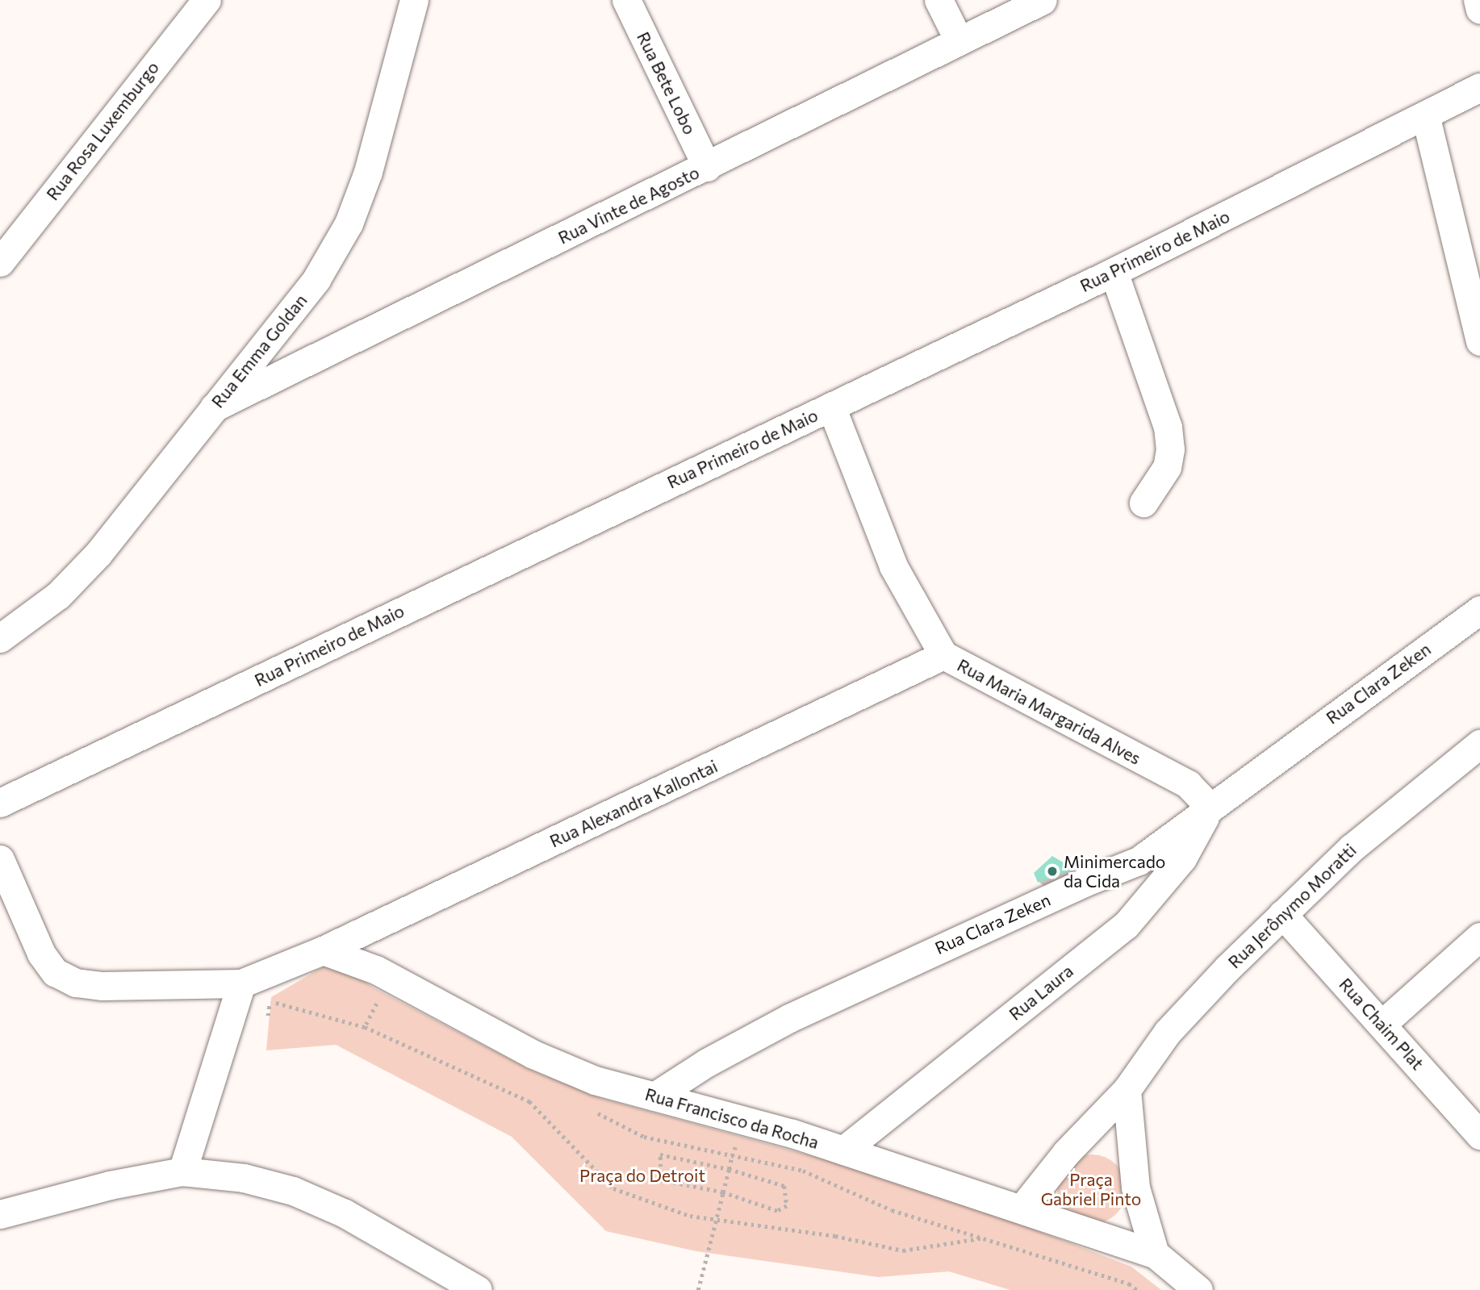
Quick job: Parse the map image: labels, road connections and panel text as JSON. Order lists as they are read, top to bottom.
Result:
{
  "streets": {
    "street": [
      "Rua Bete Lobo",
      "Rua Rosa Luxemburgo",
      "Rua Vinte de Agosto",
      "Rua Primeiro de Maio",
      "Rua Emma Goldan",
      "Rua Clara Zeken",
      "Rua Maria Margarida Alves",
      "Rua Alexandra Kallontai",
      "Rua Jerônymo Moratti",
      "Rua Laura",
      "Rua Chaim Plat",
      "Rua Francisco da Rocha"
    ]
  },
  "crossings": [
    ["Rua Bete Lobo", "Rua Vinte de Agosto"],
    ["Rua Vinte de Agosto", "Rua Emma Goldan"],
    ["Rua Primeiro de Maio", "Rua Maria Margarida Alves"],
    ["Rua Clara Zeken", "Rua Maria Margarida Alves"],
    ["Rua Clara Zeken", "Rua Laura"],
    ["Rua Clara Zeken", "Rua Francisco da Rocha"],
    ["Rua Maria Margarida Alves", "Rua Alexandra Kallontai"],
    ["Rua Maria Margarida Alves", "Rua Laura"],
    ["Rua Alexandra Kallontai", "Rua Francisco da Rocha"],
    ["Rua Jerônymo Moratti", "Rua Chaim Plat"],
    ["Rua Jerônymo Moratti", "Rua Francisco da Rocha"],
    ["Rua Laura", "Rua Francisco da Rocha"]
  ],
  "parks": ["Praça do Detroit", "Praça Gabriel Pinto"],
  "places": ["Minimercado da Cida"]
}
